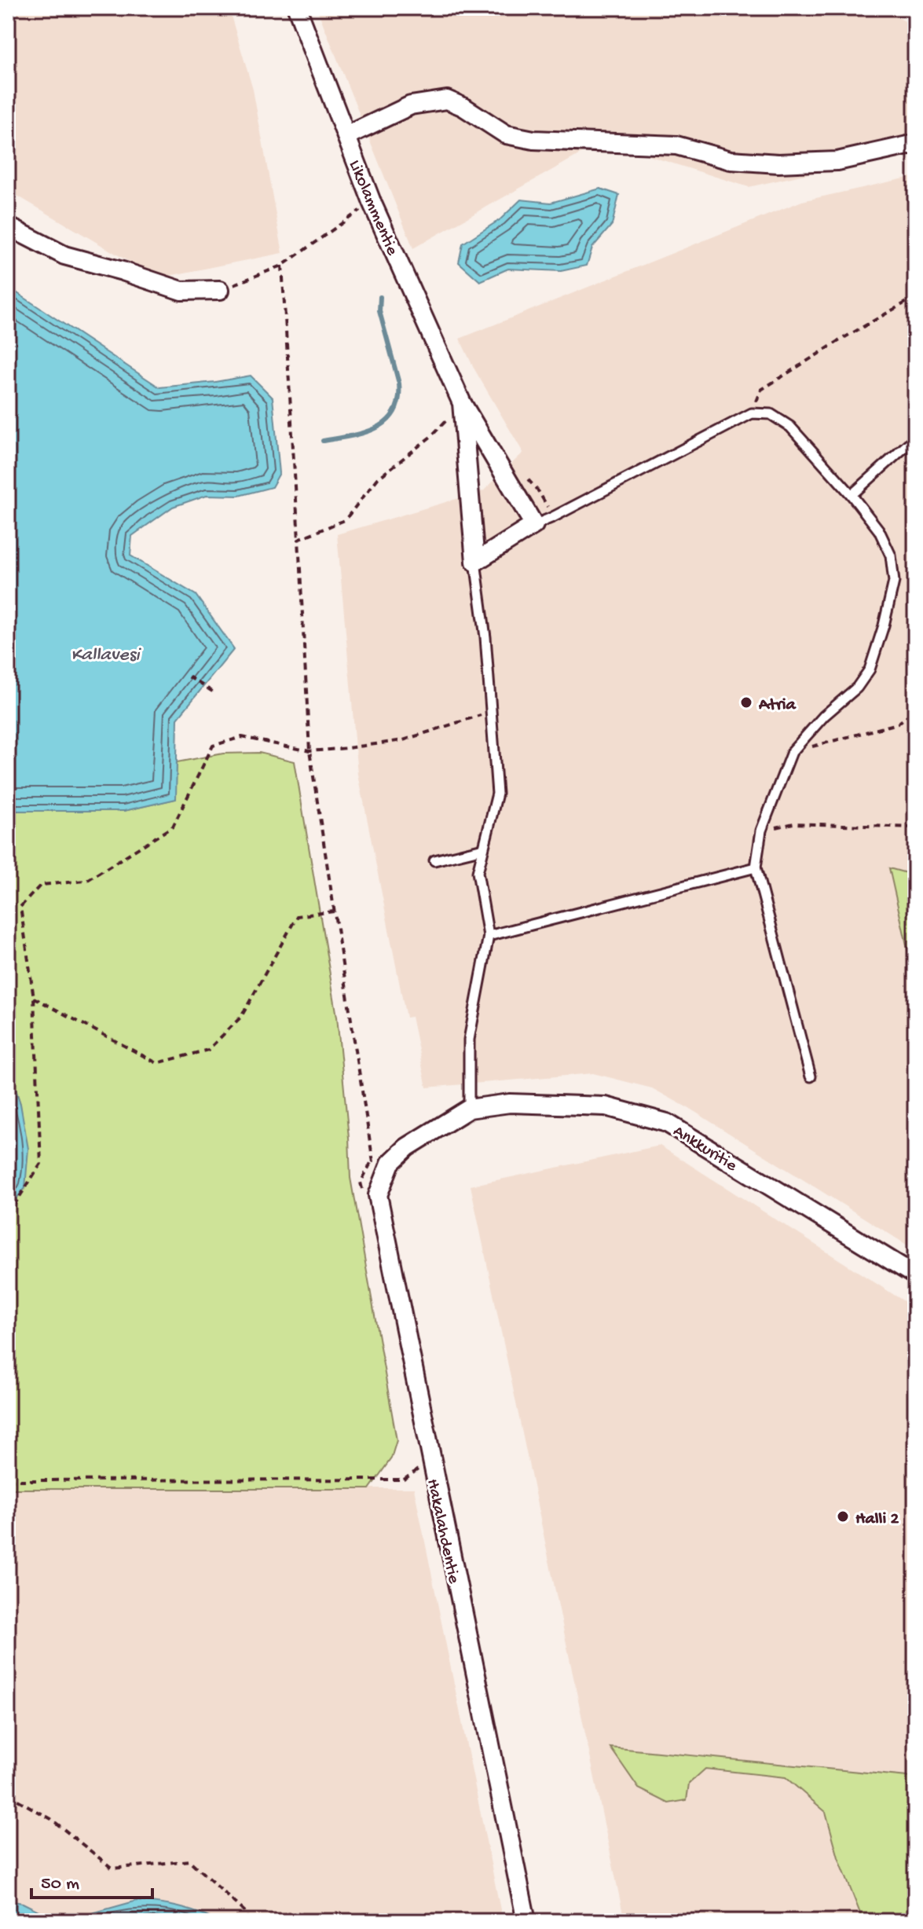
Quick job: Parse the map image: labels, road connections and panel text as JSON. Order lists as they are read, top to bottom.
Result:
{
  "streets": {
    "street": ["Likolammentie", "Ankkuritie", "Hakalahdentie"]
  },
  "crossings": [
    ["Ankkuritie", "Hakalahdentie"]
  ],
  "water": ["Kallavesi"],
  "places": ["Atria", "Halli 2"],
  "scale_bar": "50 m"
}
